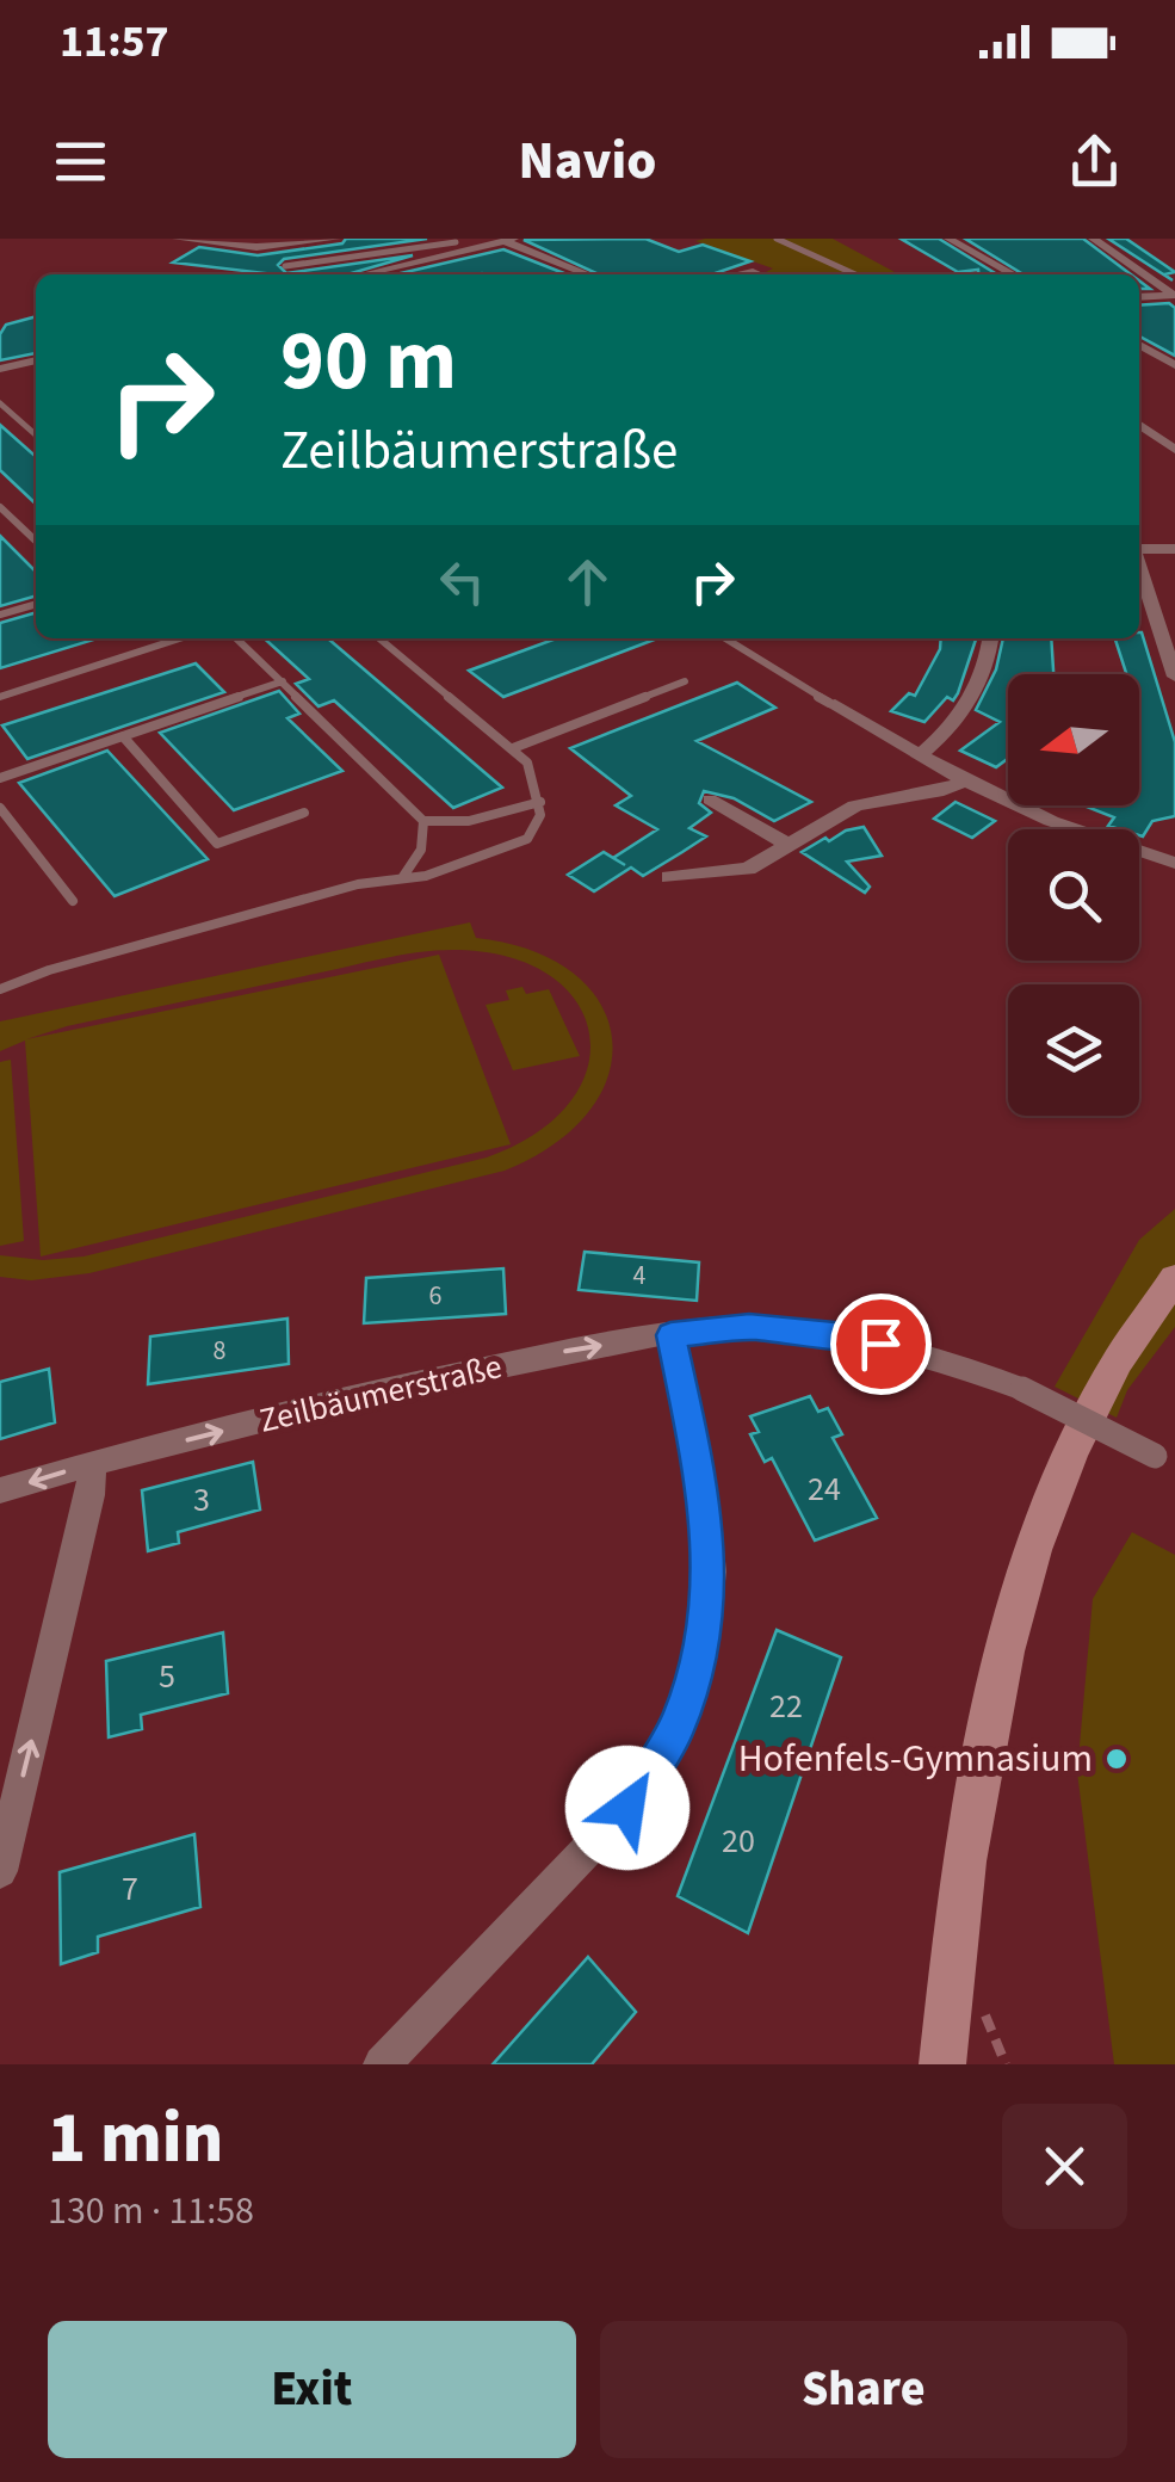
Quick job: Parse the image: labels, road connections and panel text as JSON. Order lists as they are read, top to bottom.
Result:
{
  "streets": {
    "street": ["Zeilbäumerstraße"]
  },
  "places": ["Hofenfels-Gymnasium"],
  "house_numbers": [
    "4",
    "6",
    "8",
    "24",
    "3",
    "5",
    "22",
    "20",
    "7"
  ],
  "north": "left",
  "page": {
    "status": "11:57",
    "header": "Navio",
    "turn": ["90 m", "Zeilbäumerstraße"],
    "heading": ["1 min", "130 m · 11:58"],
    "buttons": ["Exit", "Share"]
  }
}
